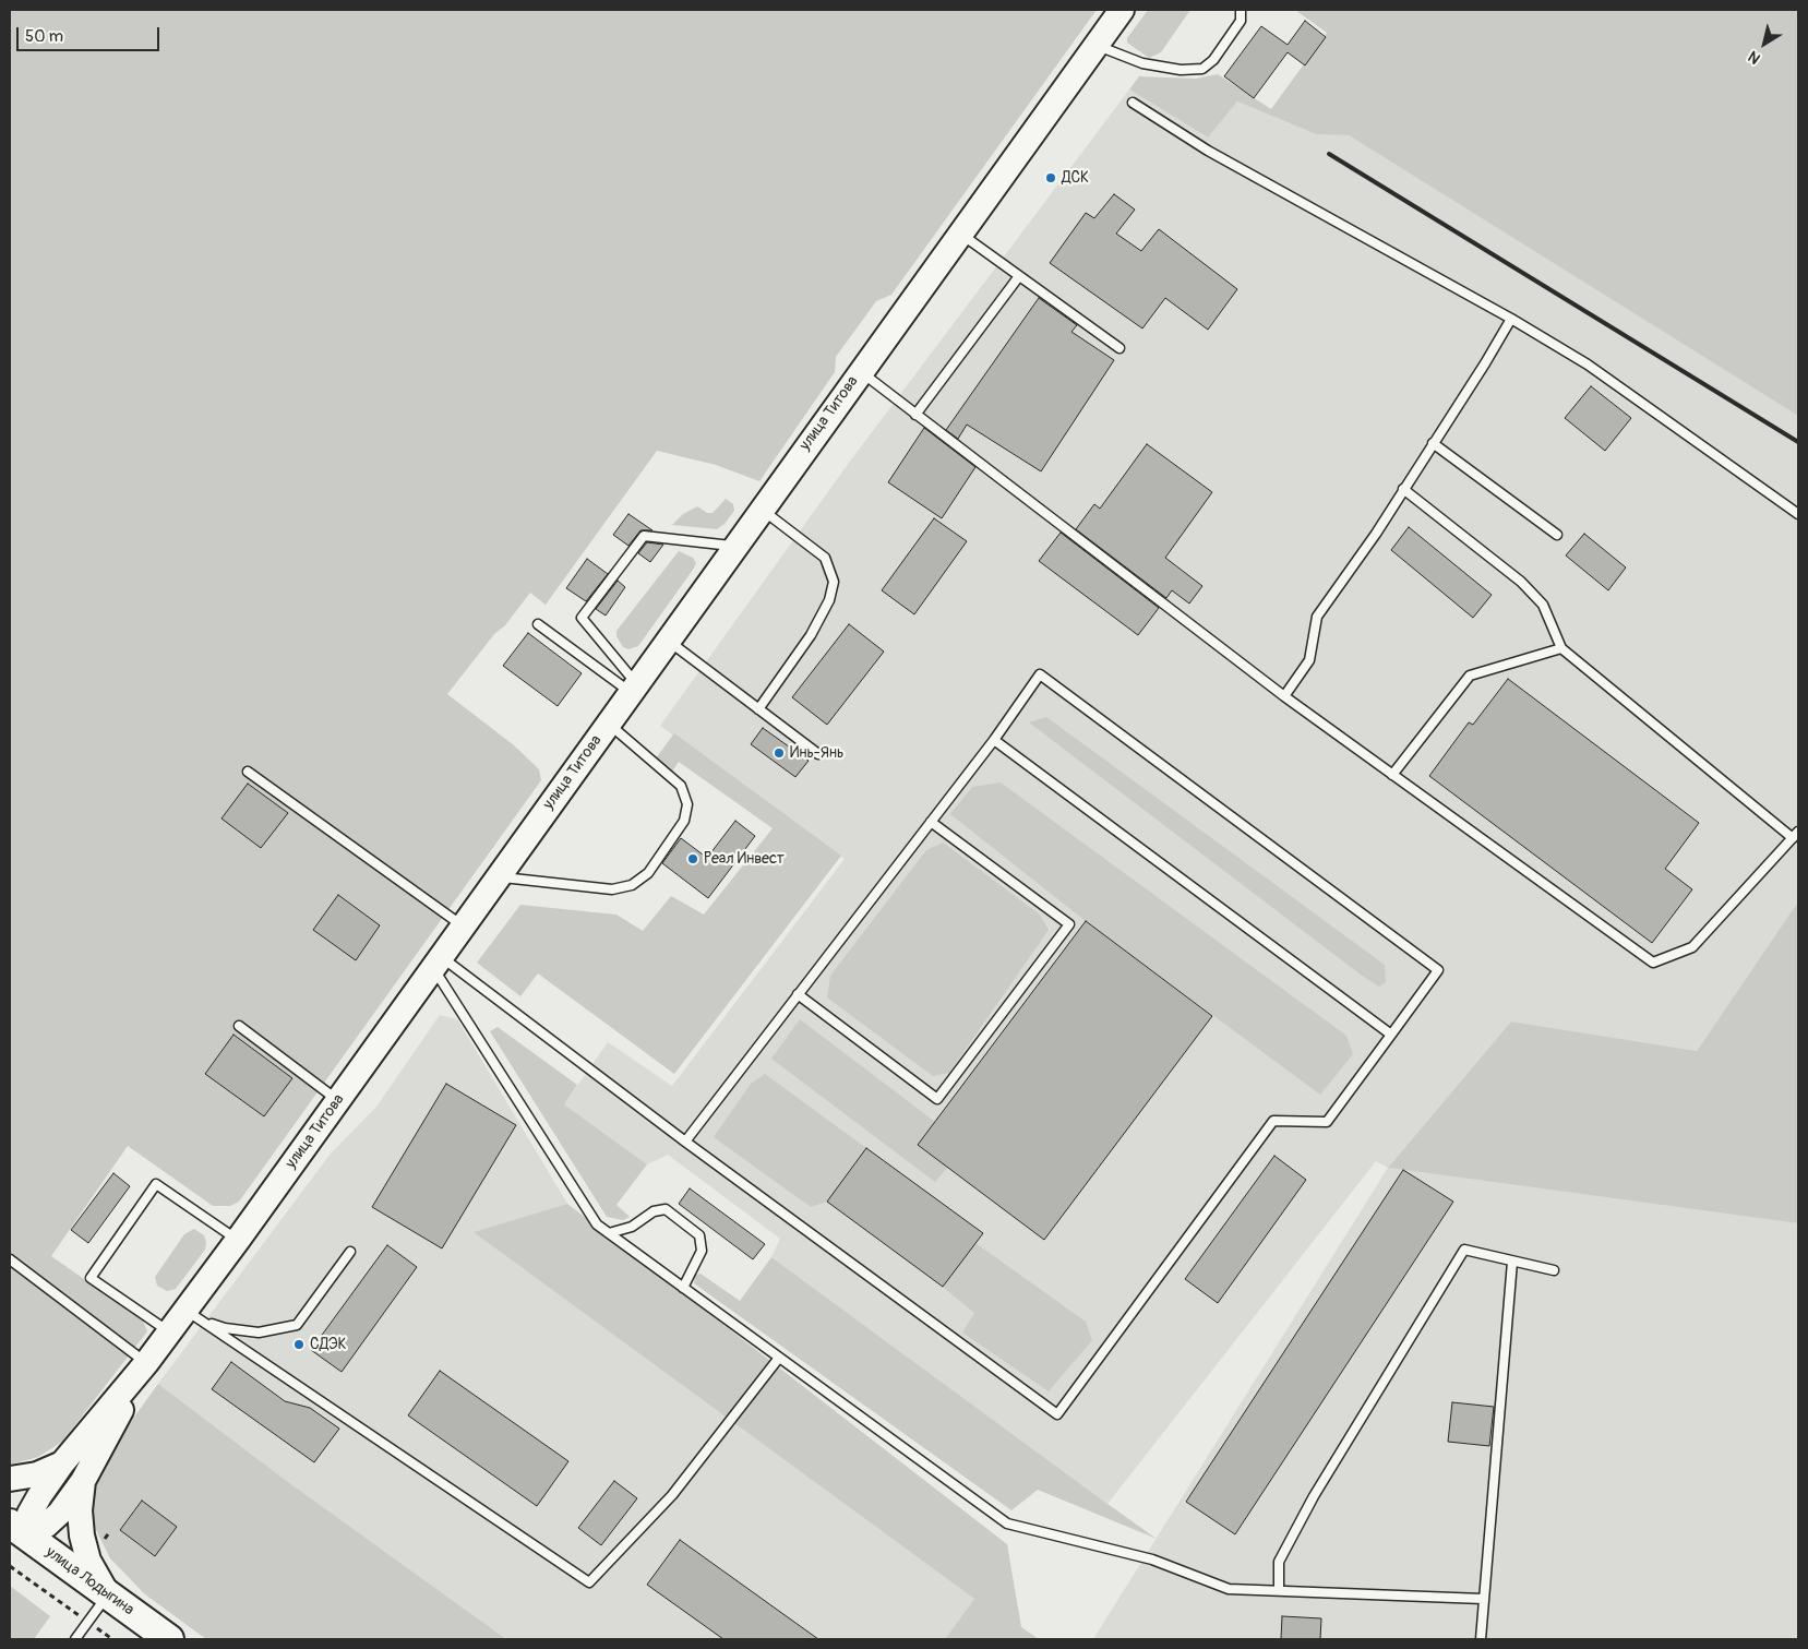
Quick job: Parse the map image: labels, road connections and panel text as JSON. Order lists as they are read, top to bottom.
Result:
{
  "streets": {
    "main road": ["улица Титова", "улица Лодыгина"]
  },
  "crossings": [
    ["улица Титова", "улица Лодыгина"]
  ],
  "places": [
    "ДСК",
    "Инь-Янь",
    "Реал Инвест",
    "СДЭК"
  ],
  "scale_bar": "50 m",
  "north": "bottom left"
}
